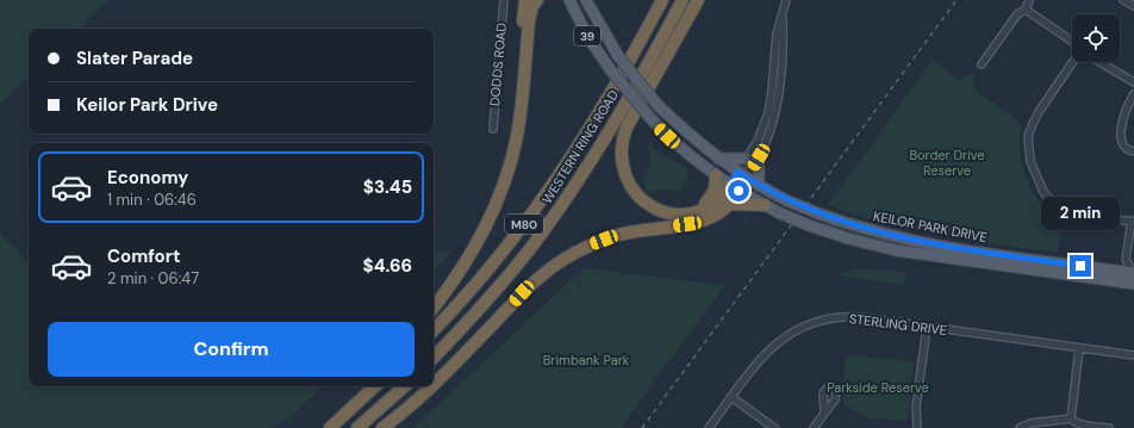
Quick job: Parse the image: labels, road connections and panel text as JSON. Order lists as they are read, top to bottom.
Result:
{
  "streets": {
    "highway": ["WESTERN RING ROAD", "M80"],
    "main road": ["39", "KEILOR PARK DRIVE"],
    "street": ["DODDS ROAD", "STERLING DRIVE"]
  },
  "parks": ["Border Drive Reserve", "Brimbank Park", "Parkside Reserve"],
  "page": {
    "banner": ["Slater Parade", "Keilor Park Drive"],
    "list": [
      {
        "name": "Economy",
        "note": "1 min · 06:46",
        "value": "$3.45"
      },
      {
        "name": "Comfort",
        "note": "2 min · 06:47",
        "value": "$4.66"
      }
    ],
    "bubble": "2 min",
    "buttons": "Confirm"
  }
}
